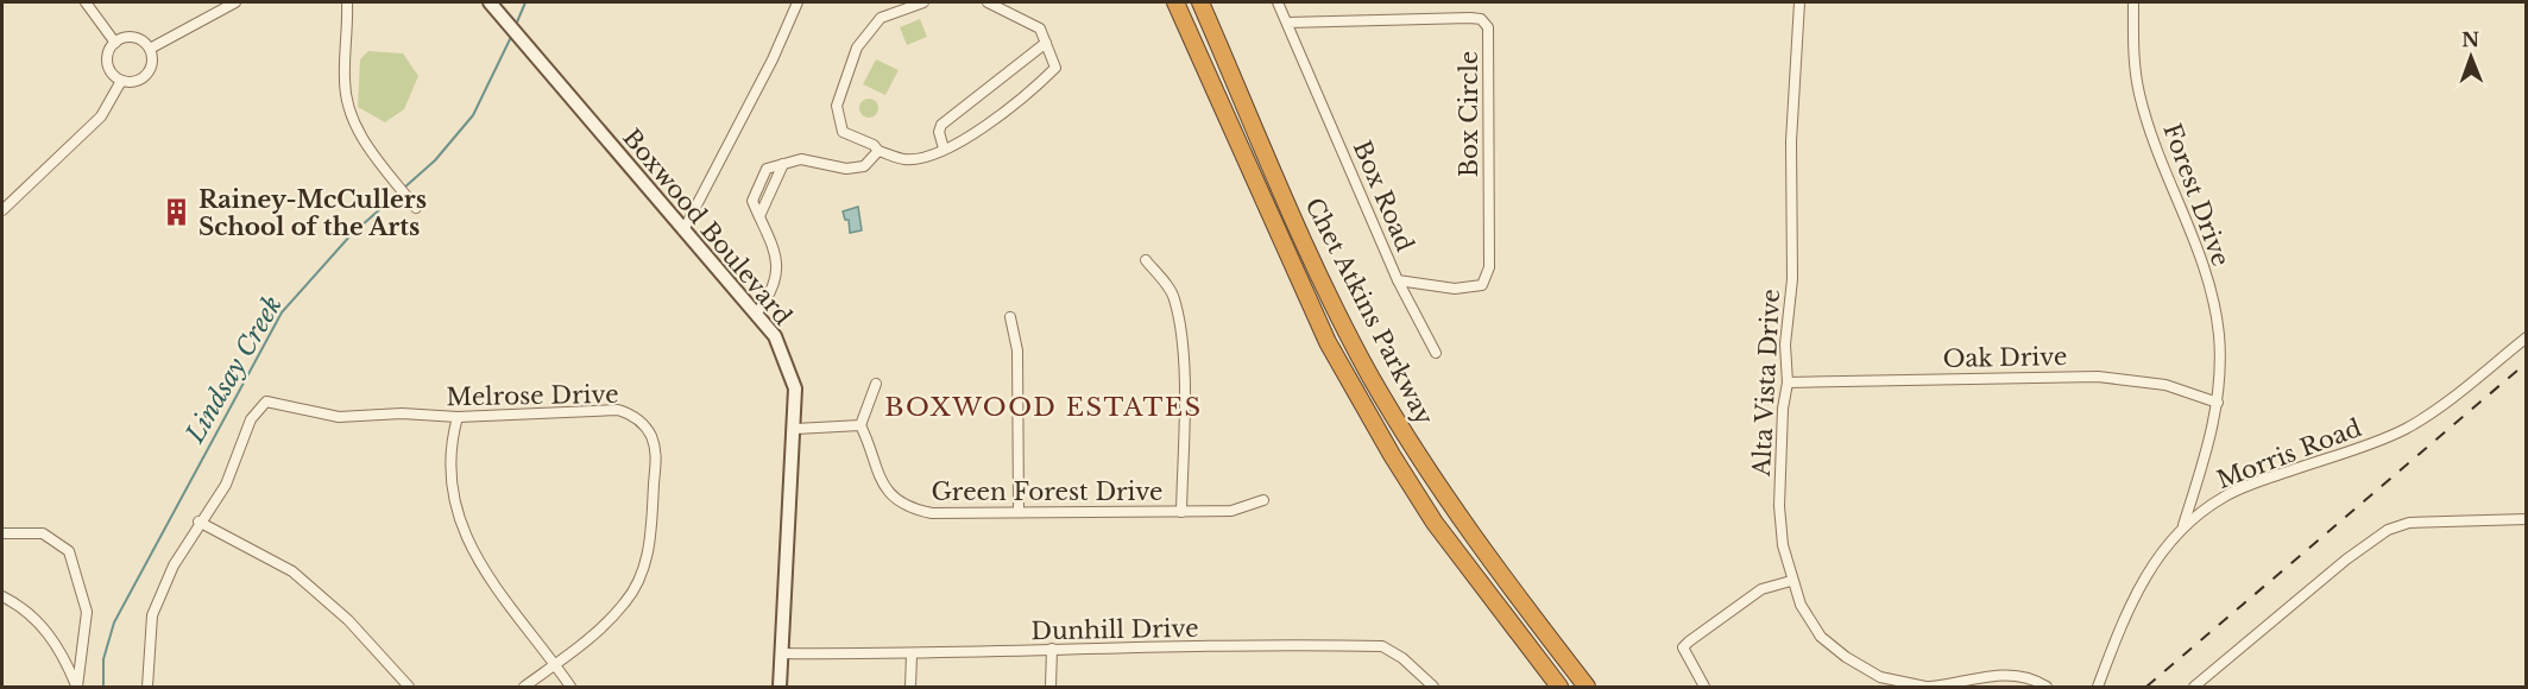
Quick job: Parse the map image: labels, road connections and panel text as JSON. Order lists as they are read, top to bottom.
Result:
{
  "streets": {
    "highway": ["Chet Atkins Parkway"],
    "street": [
      "Box Circle",
      "Forest Drive",
      "Box Road",
      "Boxwood Boulevard",
      "Oak Drive",
      "Alta Vista Drive",
      "Melrose Drive",
      "Morris Road",
      "Green Forest Drive",
      "Dunhill Drive"
    ]
  },
  "crossings": [
    ["Box Circle", "Box Road"],
    ["Forest Drive", "Oak Drive"],
    ["Forest Drive", "Morris Road"],
    ["Boxwood Boulevard", "Dunhill Drive"],
    ["Oak Drive", "Alta Vista Drive"]
  ],
  "districts": ["BOXWOOD ESTATES"],
  "water": ["Lindsay Creek"],
  "places": {
    "building": ["Rainey-McCullers School of the Arts"]
  },
  "north": "top"
}
